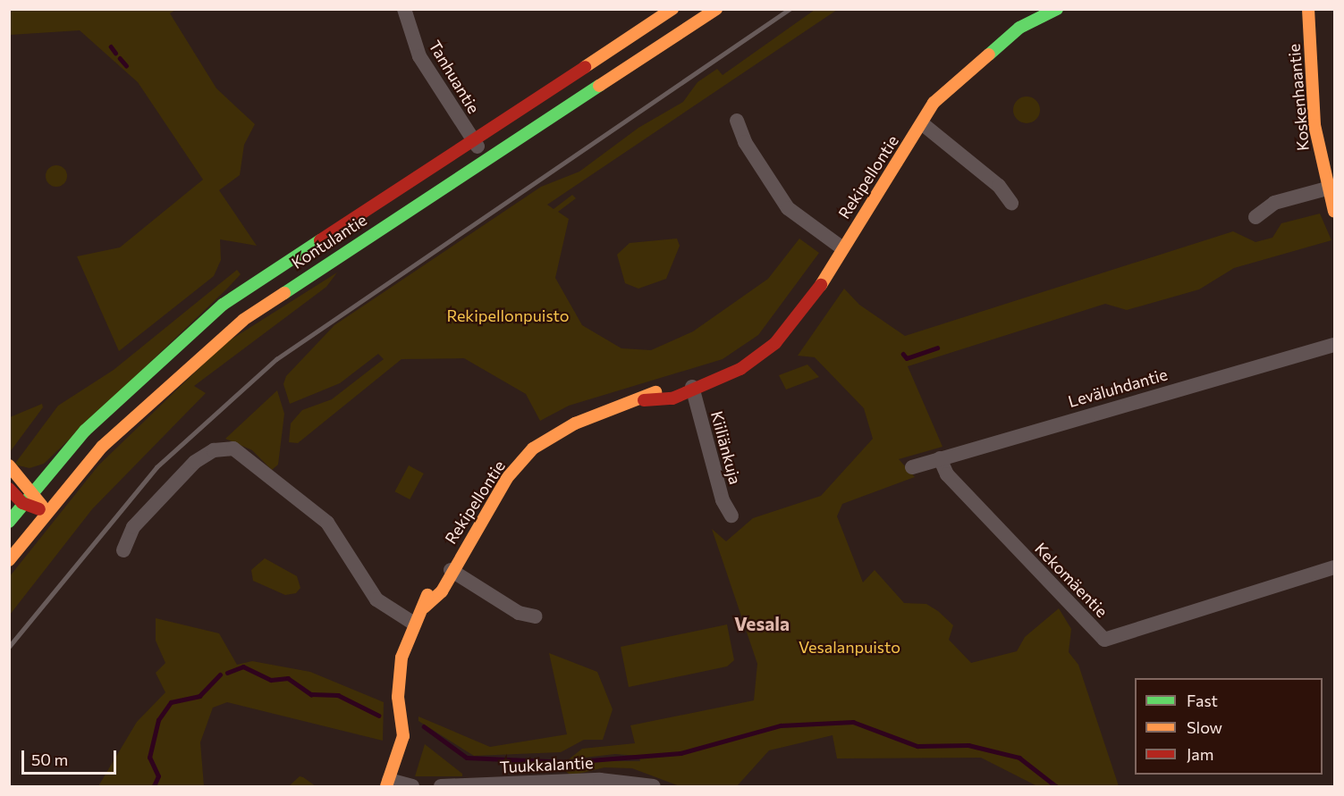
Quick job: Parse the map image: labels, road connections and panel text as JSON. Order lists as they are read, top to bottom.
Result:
{
  "streets": {
    "main road": ["Koskenhaantie", "Rekipellontie", "Kontulantie"],
    "street": [
      "Tanhuantie",
      "Leväluhdantie",
      "Kiiliänkuja",
      "Kekomäentie",
      "Tuukkalantie"
    ]
  },
  "crossings": [
    ["Tanhuantie", "Kontulantie"],
    ["Rekipellontie", "Kiiliänkuja"],
    ["Leväluhdantie", "Kekomäentie"]
  ],
  "districts": ["Vesala"],
  "parks": ["Rekipellonpuisto", "Vesalanpuisto"],
  "legend": ["Fast", "Slow", "Jam"],
  "scale_bar": "50 m"
}
